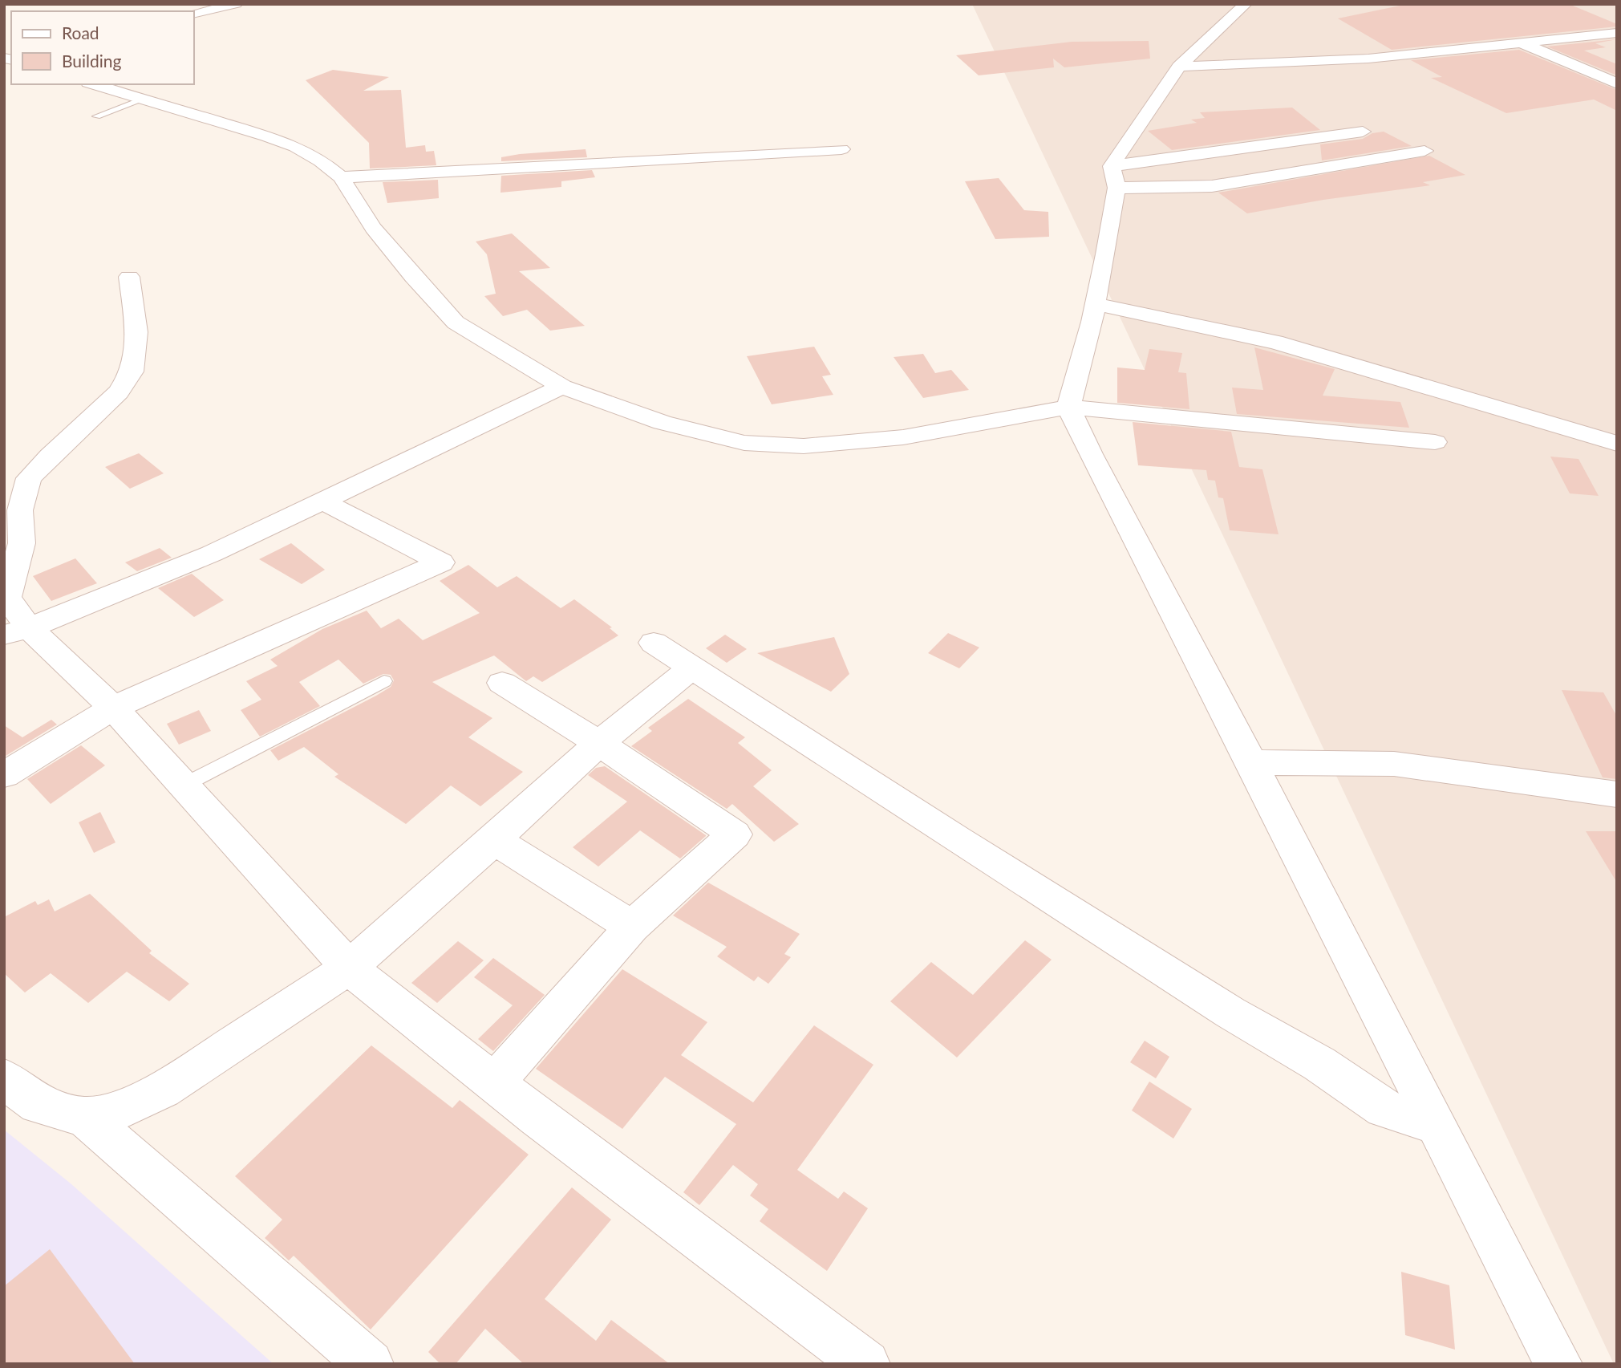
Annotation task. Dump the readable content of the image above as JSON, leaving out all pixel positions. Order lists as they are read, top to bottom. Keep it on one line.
{"legend":["Road","Building"]}
